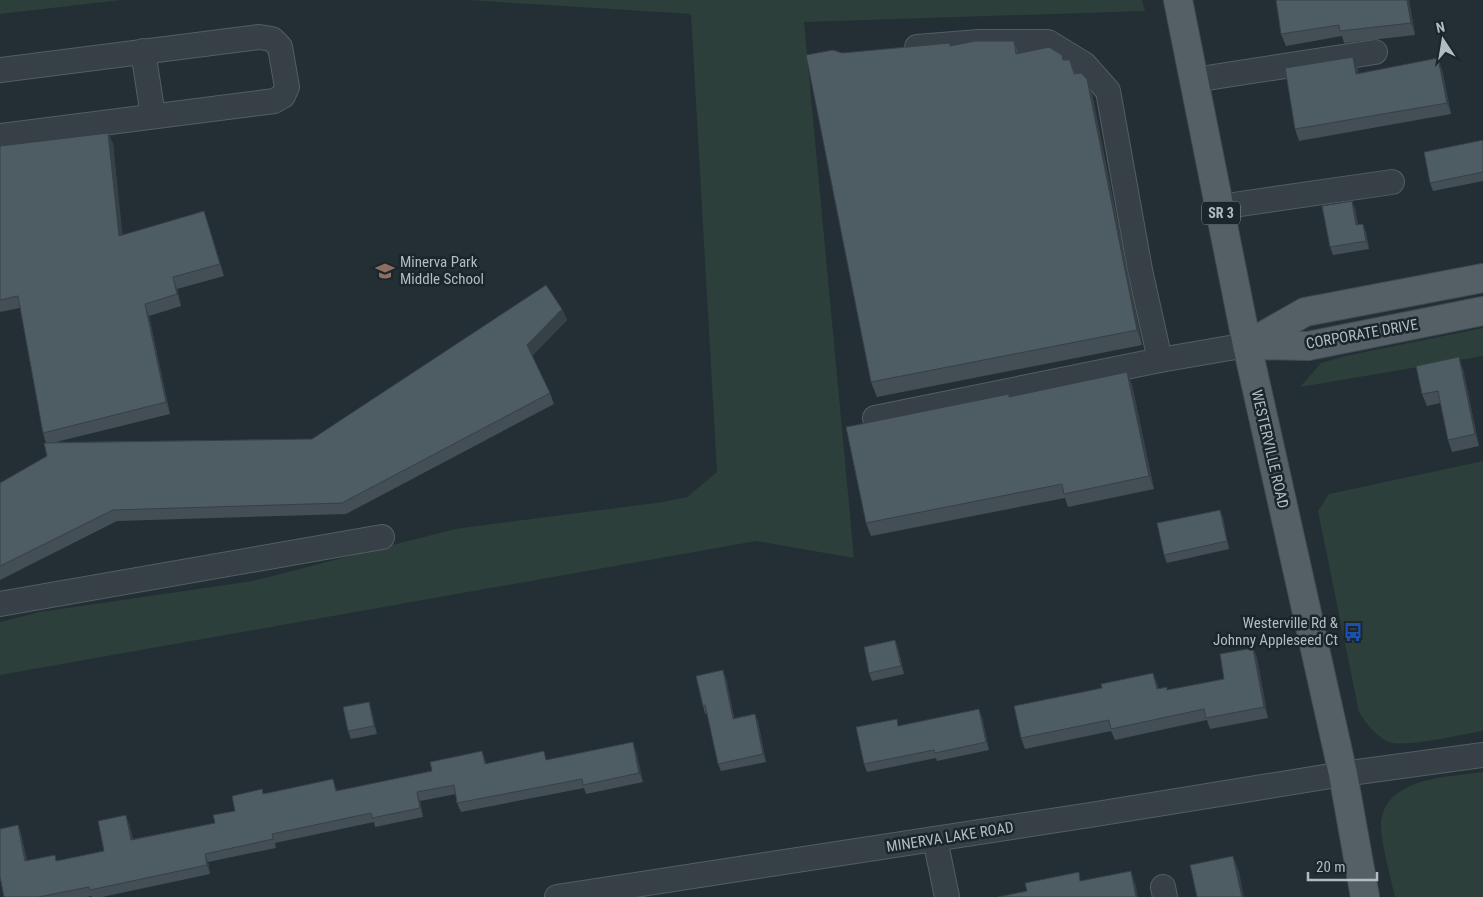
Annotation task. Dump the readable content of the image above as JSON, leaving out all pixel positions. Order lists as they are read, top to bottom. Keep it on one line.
{"streets":{"main road":["SR 3","CORPORATE DRIVE","WESTERVILLE ROAD"],"street":["MINERVA LAKE ROAD"]},"crossings":[["CORPORATE DRIVE","WESTERVILLE ROAD"],["WESTERVILLE ROAD","MINERVA LAKE ROAD"]],"places":{"school or university":["Minerva Park Middle School"],"bus stop":["Westerville Rd & Johnny Appleseed Ct"]},"scale_bar":"20 m","north":"top"}
